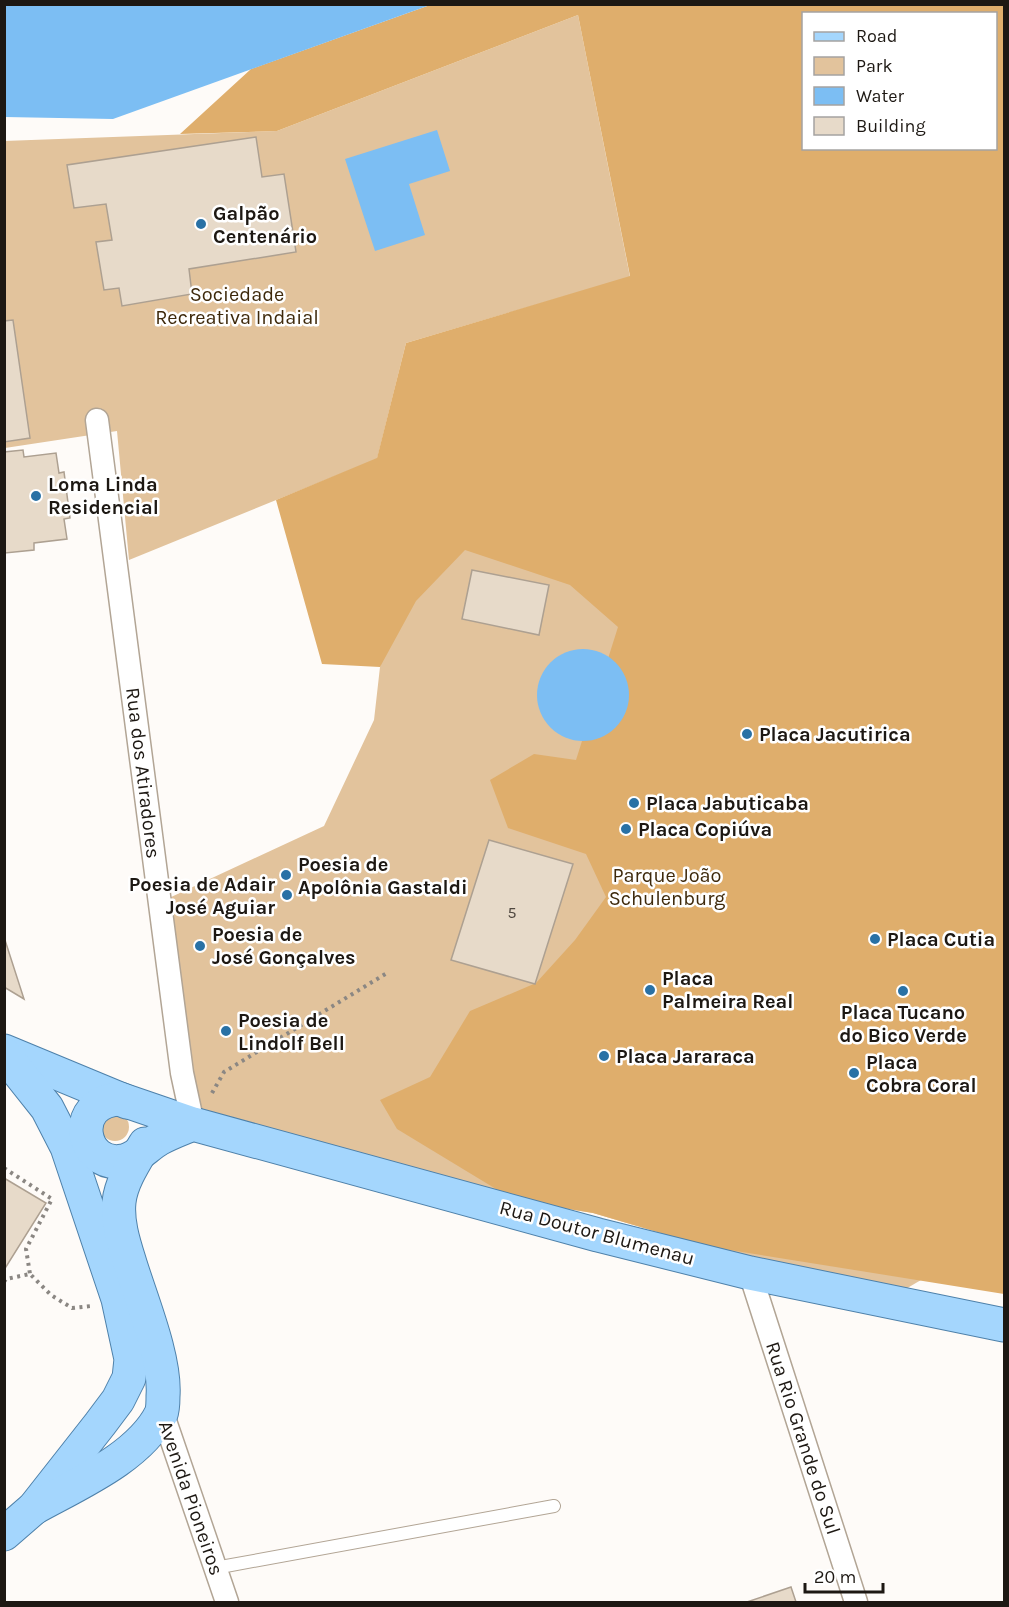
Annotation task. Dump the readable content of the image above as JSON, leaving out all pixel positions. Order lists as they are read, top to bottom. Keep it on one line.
{"streets":{"main road":["Rua Doutor Blumenau","Avenida Pioneiros"],"street":["Rua dos Atiradores","Rua Rio Grande do Sul"]},"crossings":[["Rua dos Atiradores","Rua Doutor Blumenau"],["Rua Doutor Blumenau","Rua Rio Grande do Sul"],["Rua Doutor Blumenau","Avenida Pioneiros"]],"parks":["Sociedade Recreativa Indaial","Parque João Schulenburg"],"places":["Galpão Centenário","Loma Linda Residencial","Placa Jacutirica","Placa Jabuticaba","Placa Copiúva","Poesia de Apolônia Gastaldi","Poesia de Adair José Aguiar","Placa Cutia","Poesia de José Gonçalves","Placa Palmeira Real","Placa Tucano do Bico Verde","Poesia de Lindolf Bell","Placa Jararaca","Placa Cobra Coral"],"house_numbers":["5"],"legend":["Road","Park","Water","Building"],"scale_bar":"20 m"}
